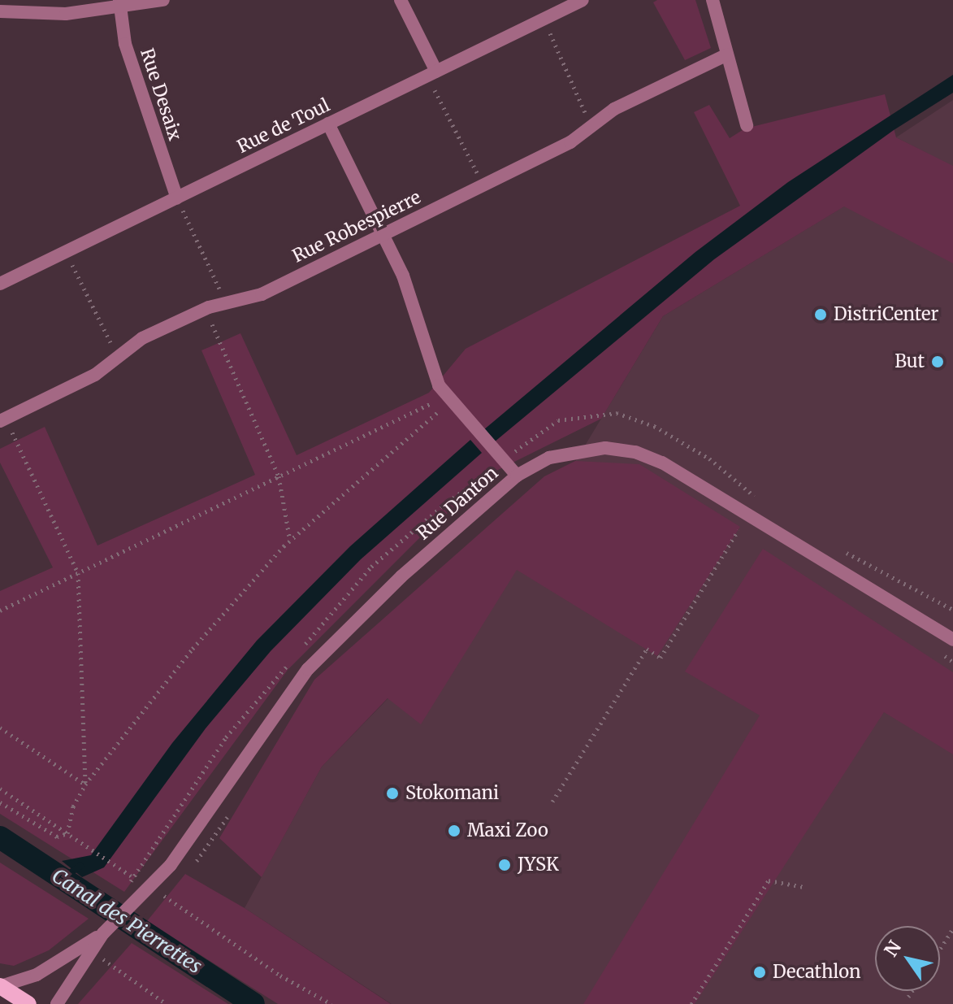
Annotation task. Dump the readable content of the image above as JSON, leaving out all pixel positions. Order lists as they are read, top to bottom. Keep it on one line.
{"streets":{"street":["Rue Desaix","Rue de Toul","Rue Robespierre","Rue Danton"]},"crossings":[["Rue Desaix","Rue de Toul"]],"water":["Canal des Pierrettes"],"places":["DistriCenter","But","Stokomani","Maxi Zoo","JYSK","Decathlon"],"north":"top left"}
